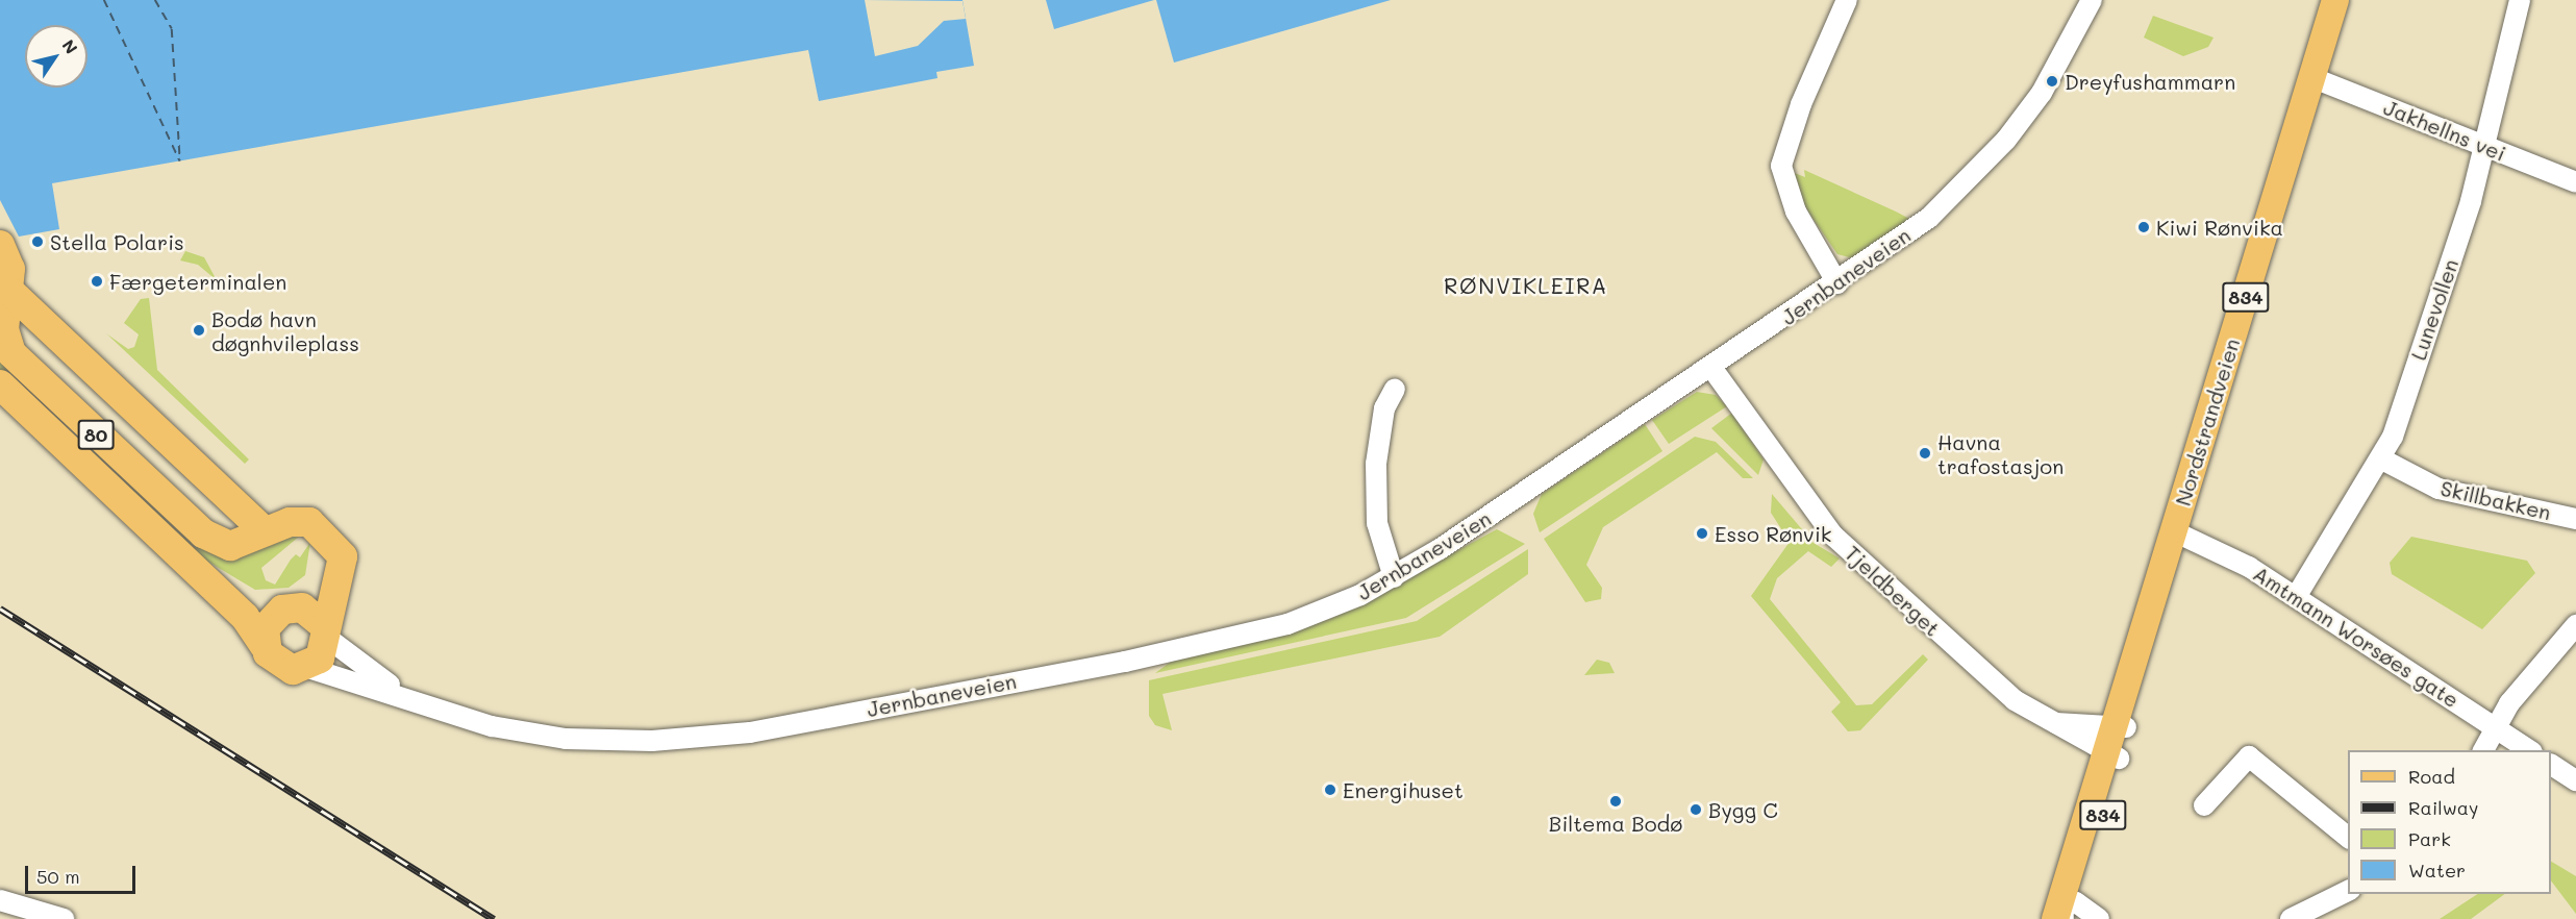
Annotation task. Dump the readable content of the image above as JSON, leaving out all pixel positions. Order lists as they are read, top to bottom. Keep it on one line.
{"streets":{"highway":["Jernbaneveien","80"],"main road":["834","Nordstrandveien"],"street":["Jakhellns vei","Lunevollen","Skillbakken","Tjeldberget","Amtmann Worsøes gate"]},"crossings":[["Jakhellns vei","Lunevollen"],["Jakhellns vei","Nordstrandveien"],["Jernbaneveien","Tjeldberget"],["Lunevollen","Skillbakken"],["Lunevollen","Amtmann Worsøes gate"],["Nordstrandveien","Tjeldberget"],["Nordstrandveien","Amtmann Worsøes gate"]],"districts":["RØNVIKLEIRA"],"places":["Dreyfushammarn","Kiwi Rønvika","Stella Polaris","Færgeterminalen","Bodø havn døgnhvileplass","Havna trafostasjon","Esso Rønvik","Energihuset","Biltema Bodø","Bygg C"],"legend":["Road","Railway","Park","Water"],"scale_bar":"50 m","north":"top right"}
